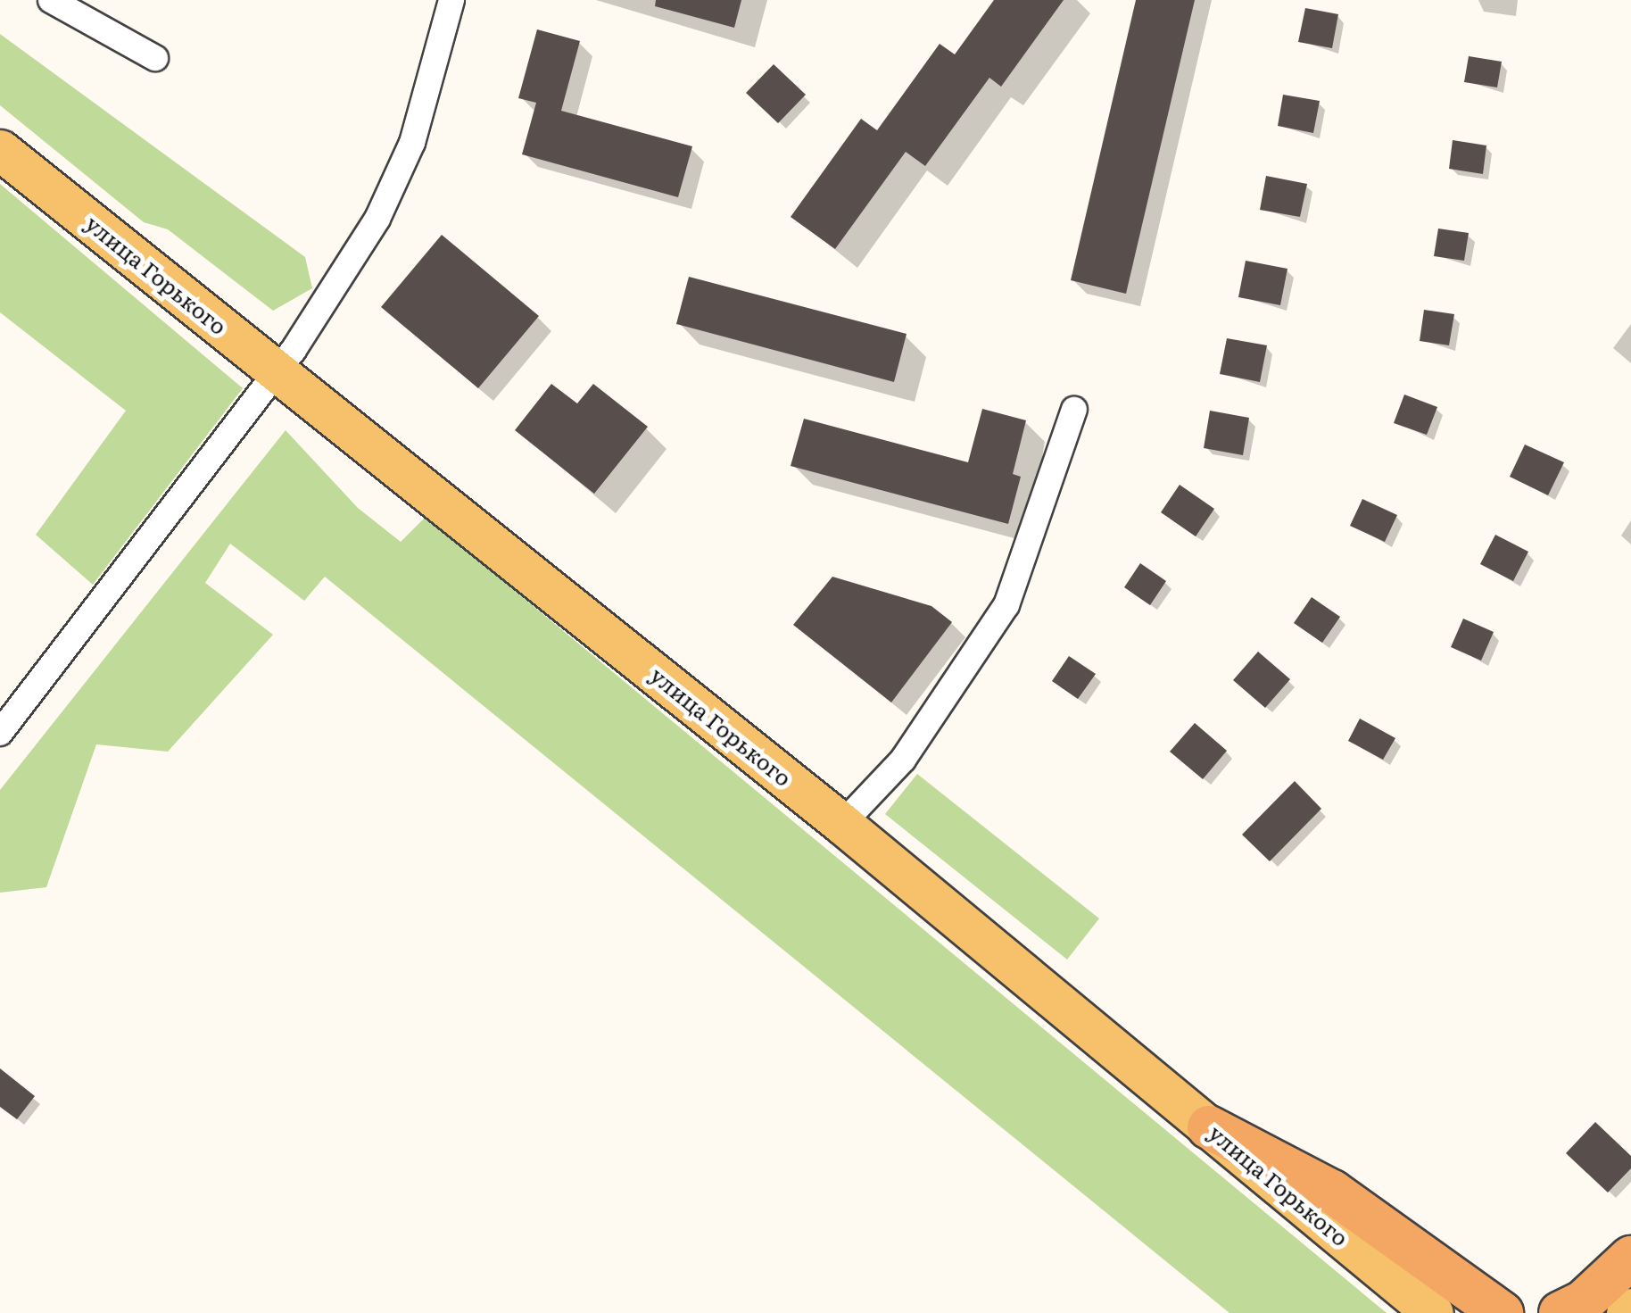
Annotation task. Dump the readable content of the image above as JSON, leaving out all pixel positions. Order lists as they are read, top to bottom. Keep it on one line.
{"streets":{"main road":["улица Горького"]}}
